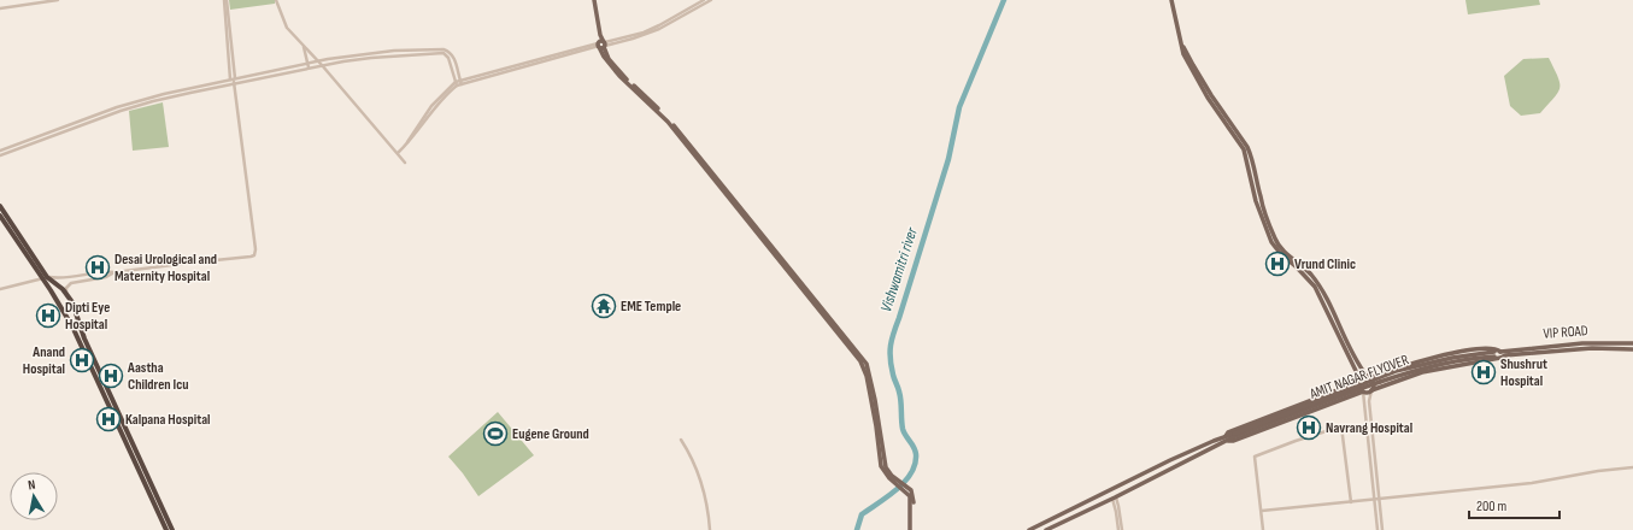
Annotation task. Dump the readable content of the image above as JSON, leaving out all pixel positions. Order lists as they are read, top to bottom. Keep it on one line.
{"streets":{"main road":["VIP ROAD","AMIT NAGAR FLYOVER"]},"crossings":[["VIP ROAD","AMIT NAGAR FLYOVER"]],"water":["Vishwamitri river"],"places":{"hospital":["Vrund Clinic","Desai Urological and Maternity Hospital","Dipti Eye Hospital","Anand Hospital","Shushrut Hospital","Aastha Children Icu","Kalpana Hospital","Navrang Hospital"],"temple":["EME Temple"],"sports":["Eugene Ground"]},"scale_bar":"200 m","north":"top"}
